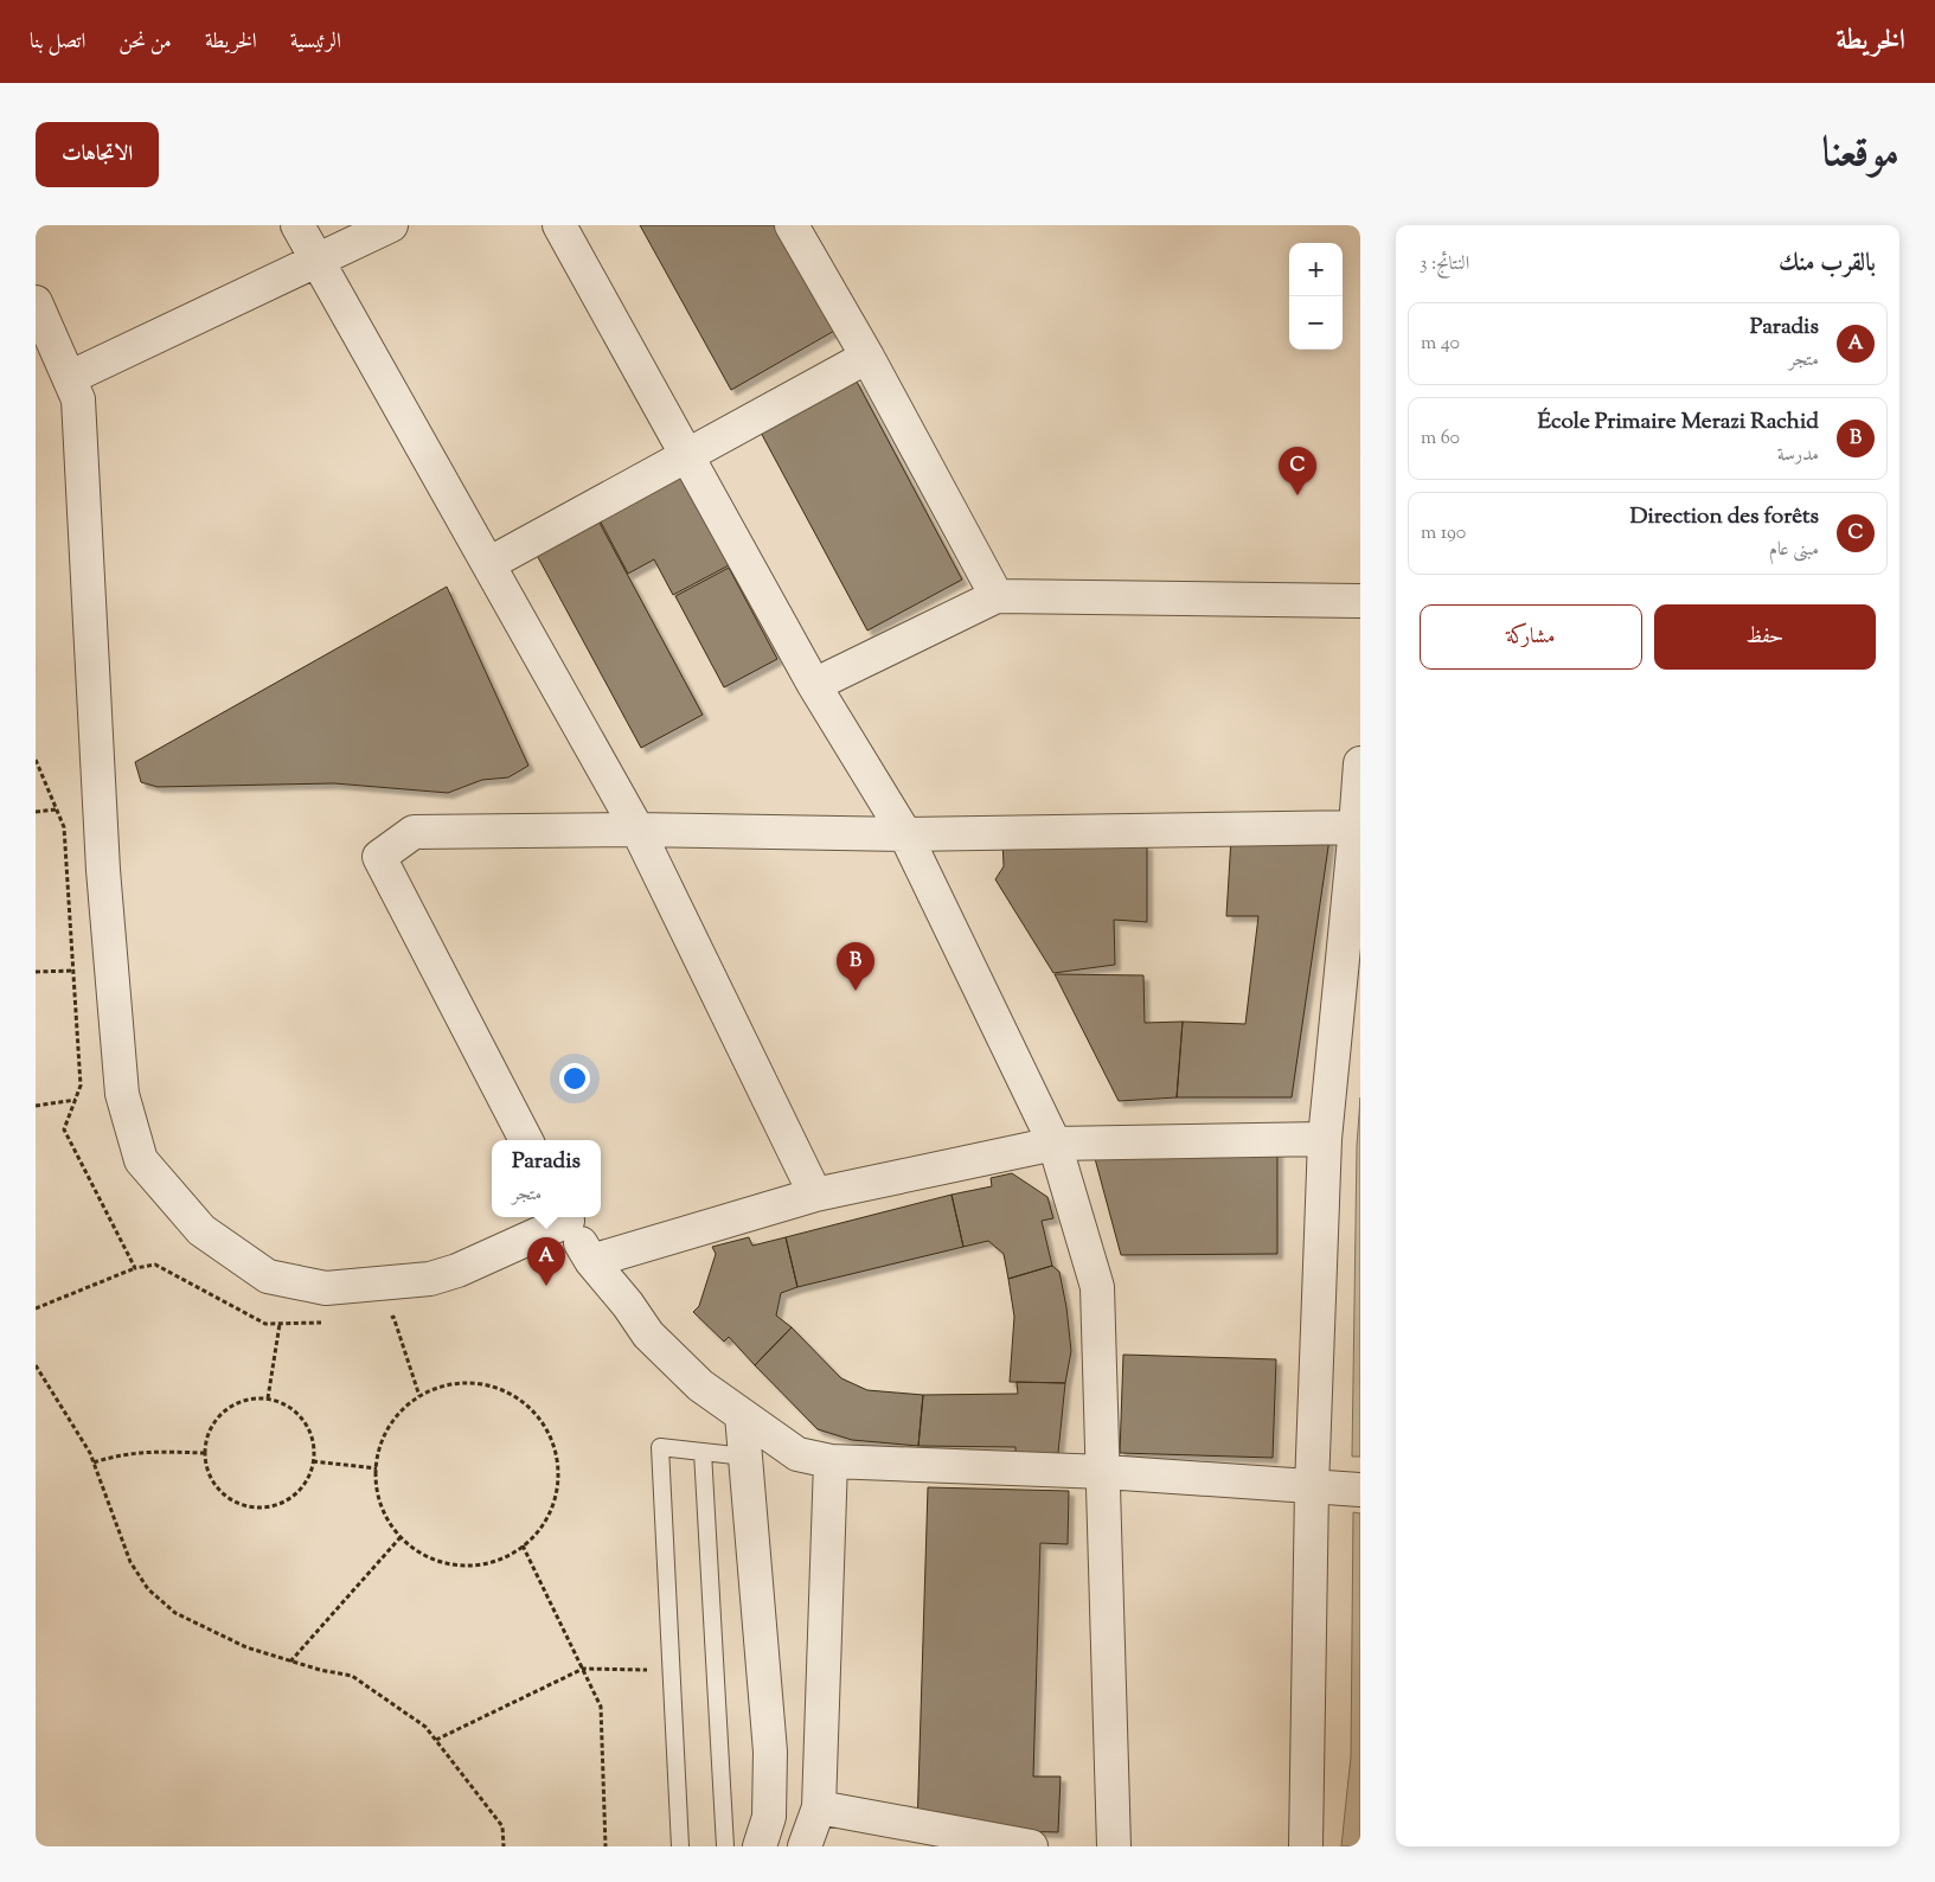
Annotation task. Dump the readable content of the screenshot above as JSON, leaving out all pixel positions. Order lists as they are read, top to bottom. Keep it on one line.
{"page":{"header":"الخريطة","nav":["الرئيسية","الخريطة","من نحن","اتصل بنا"],"title":"موقعنا","buttons":["الاتجاهات",["حفظ","مشاركة"]],"heading":["بالقرب منك","النتائج: 3"],"map_buttons":["+","−"],"list":[{"mark":"A","name":"Paradis","note":"متجر","value":"40 m"},{"mark":"B","name":"École Primaire Merazi Rachid","note":"مدرسة","value":"60 m"},{"mark":"C","name":"Direction des forêts","note":"مبنى عام","value":"190 m"}],"pins":["C","B","A"],"popup":["Paradis","متجر"]}}
